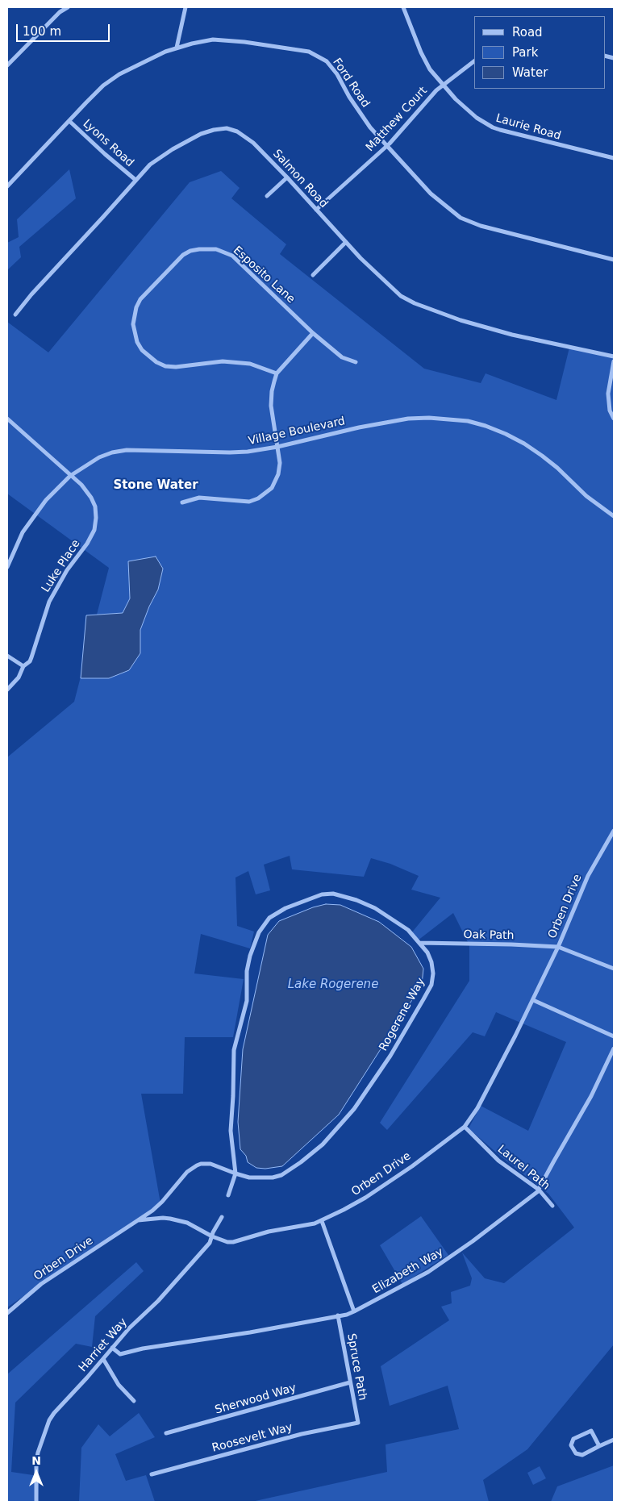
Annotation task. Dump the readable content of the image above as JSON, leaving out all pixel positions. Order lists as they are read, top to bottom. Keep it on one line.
{"streets":{"street":["Ford Road","Matthew Court","Laurie Road","Lyons Road","Salmon Road","Esposito Lane","Village Boulevard","Luke Place","Orben Drive","Oak Path","Rogerene Way","Laurel Path","Elizabeth Way","Harriet Way","Spruce Path","Sherwood Way","Roosevelt Way"]},"crossings":[["Ford Road","Matthew Court"],["Ford Road","Lyons Road"],["Matthew Court","Laurie Road"],["Matthew Court","Salmon Road"],["Lyons Road","Salmon Road"],["Village Boulevard","Luke Place"],["Orben Drive","Oak Path"],["Orben Drive","Rogerene Way"],["Orben Drive","Laurel Path"],["Orben Drive","Harriet Way"],["Oak Path","Rogerene Way"],["Laurel Path","Elizabeth Way"],["Elizabeth Way","Harriet Way"],["Elizabeth Way","Spruce Path"],["Spruce Path","Sherwood Way"],["Spruce Path","Roosevelt Way"]],"districts":["Stone Water"],"water":["Lake Rogerene"],"legend":["Road","Park","Water"],"scale_bar":"100 m","north":"top"}
